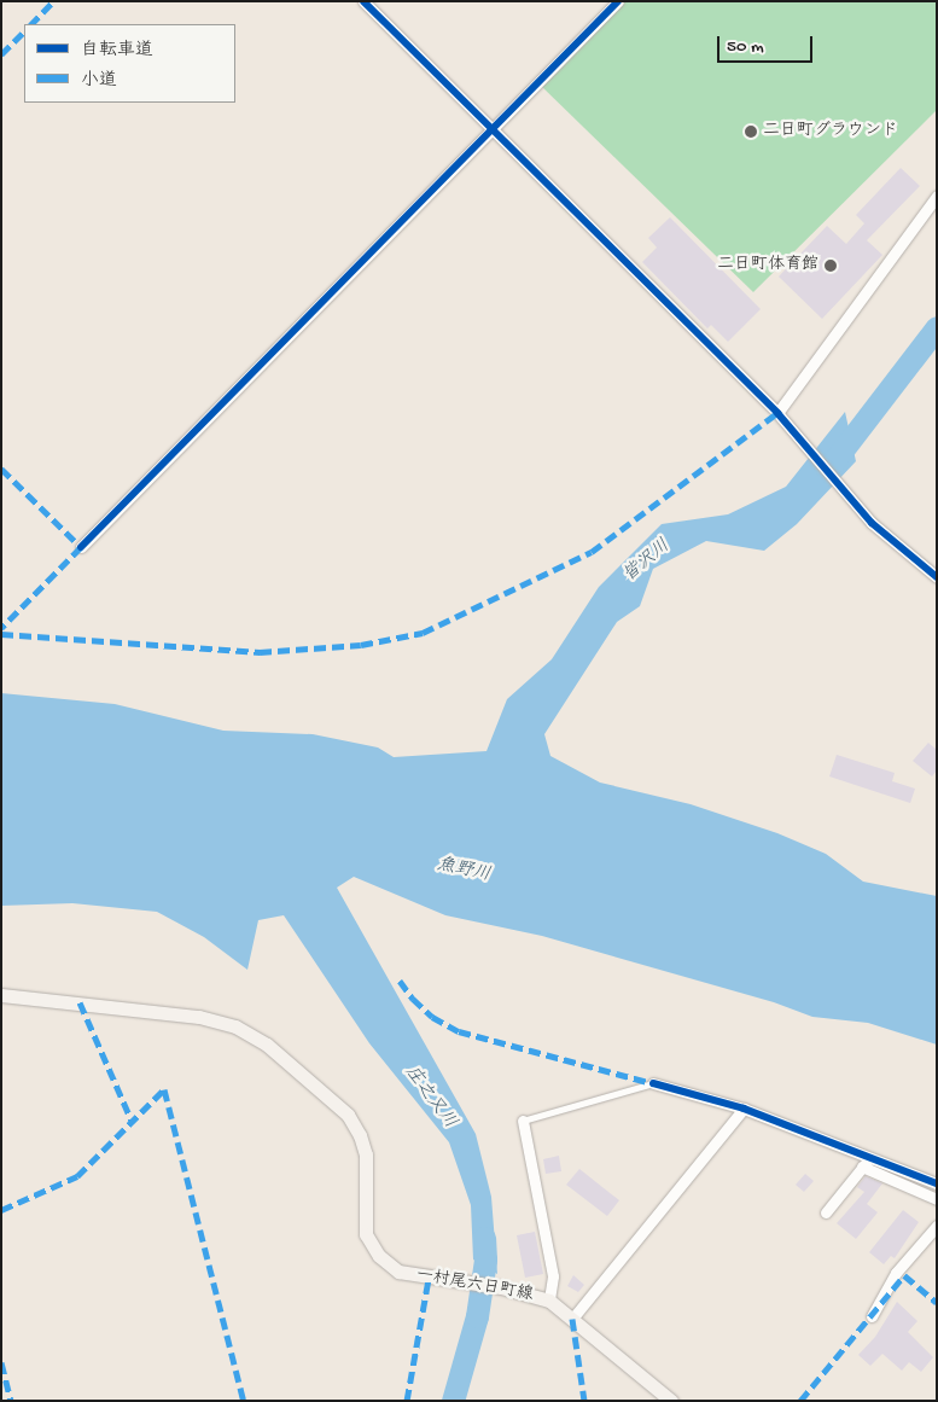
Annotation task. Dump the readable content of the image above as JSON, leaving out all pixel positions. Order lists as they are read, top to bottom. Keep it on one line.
{"streets":{"main road":["一村尾六日町線"]},"water":["皆沢川","魚野川","庄之又川"],"places":["二日町グラウンド","二日町体育館"],"legend":["自転車道","小道"],"scale_bar":"50 m"}
